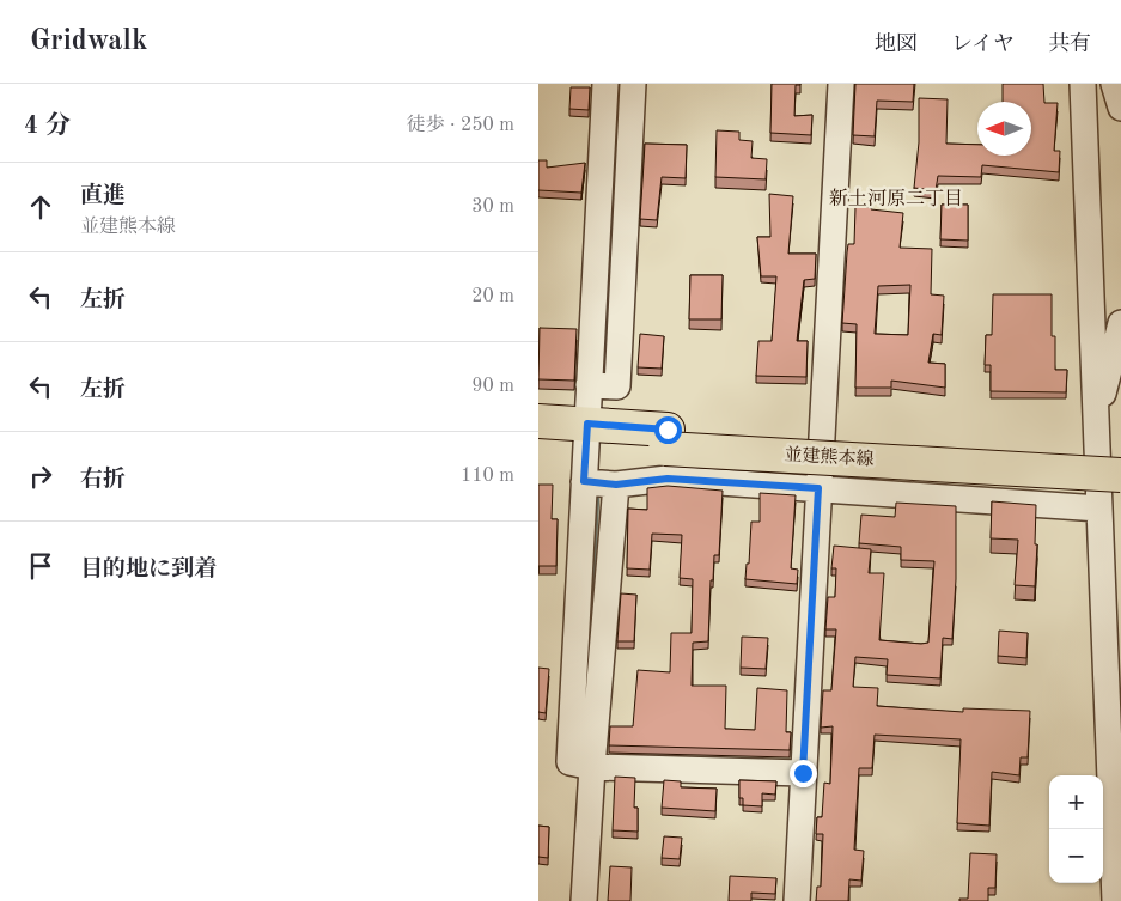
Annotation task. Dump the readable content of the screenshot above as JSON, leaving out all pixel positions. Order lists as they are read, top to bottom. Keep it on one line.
{"streets":{"main road":["並建熊本線"]},"districts":["新土河原二丁目"],"north":"left","page":{"header":"Gridwalk","nav":["地図","レイヤ","共有"],"heading":["4 分","徒歩 · 250 m"],"list":[["直進","並建熊本線","30 m"],["左折","20 m"],["左折","90 m"],["右折","110 m"],"目的地に到着"],"map_buttons":["+","−"]}}
